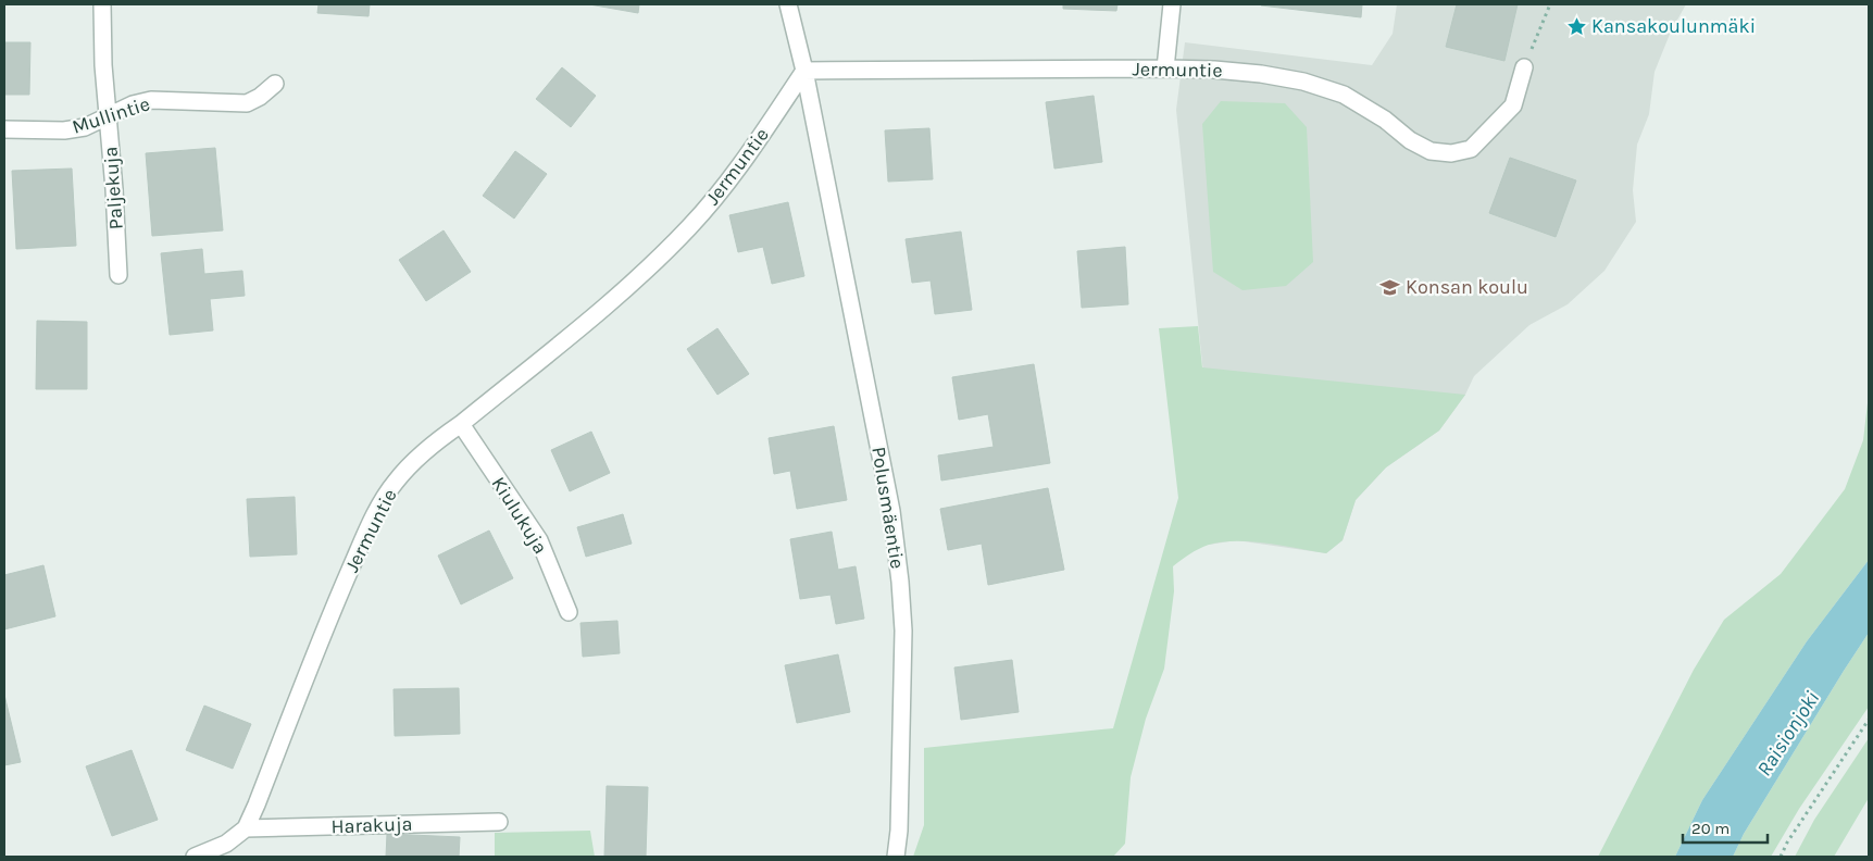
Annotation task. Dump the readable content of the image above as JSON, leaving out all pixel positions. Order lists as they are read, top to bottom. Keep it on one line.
{"streets":{"street":["Jermuntie","Mullintie","Paljekuja","Polusmäentie","Kiulukuja","Harakuja"]},"crossings":[["Jermuntie","Polusmäentie"],["Jermuntie","Kiulukuja"],["Jermuntie","Harakuja"],["Mullintie","Paljekuja"]],"water":["Raisionjoki"],"places":{"place":["Kansakoulunmäki"],"school or university":["Konsan koulu"]},"scale_bar":"20 m"}
